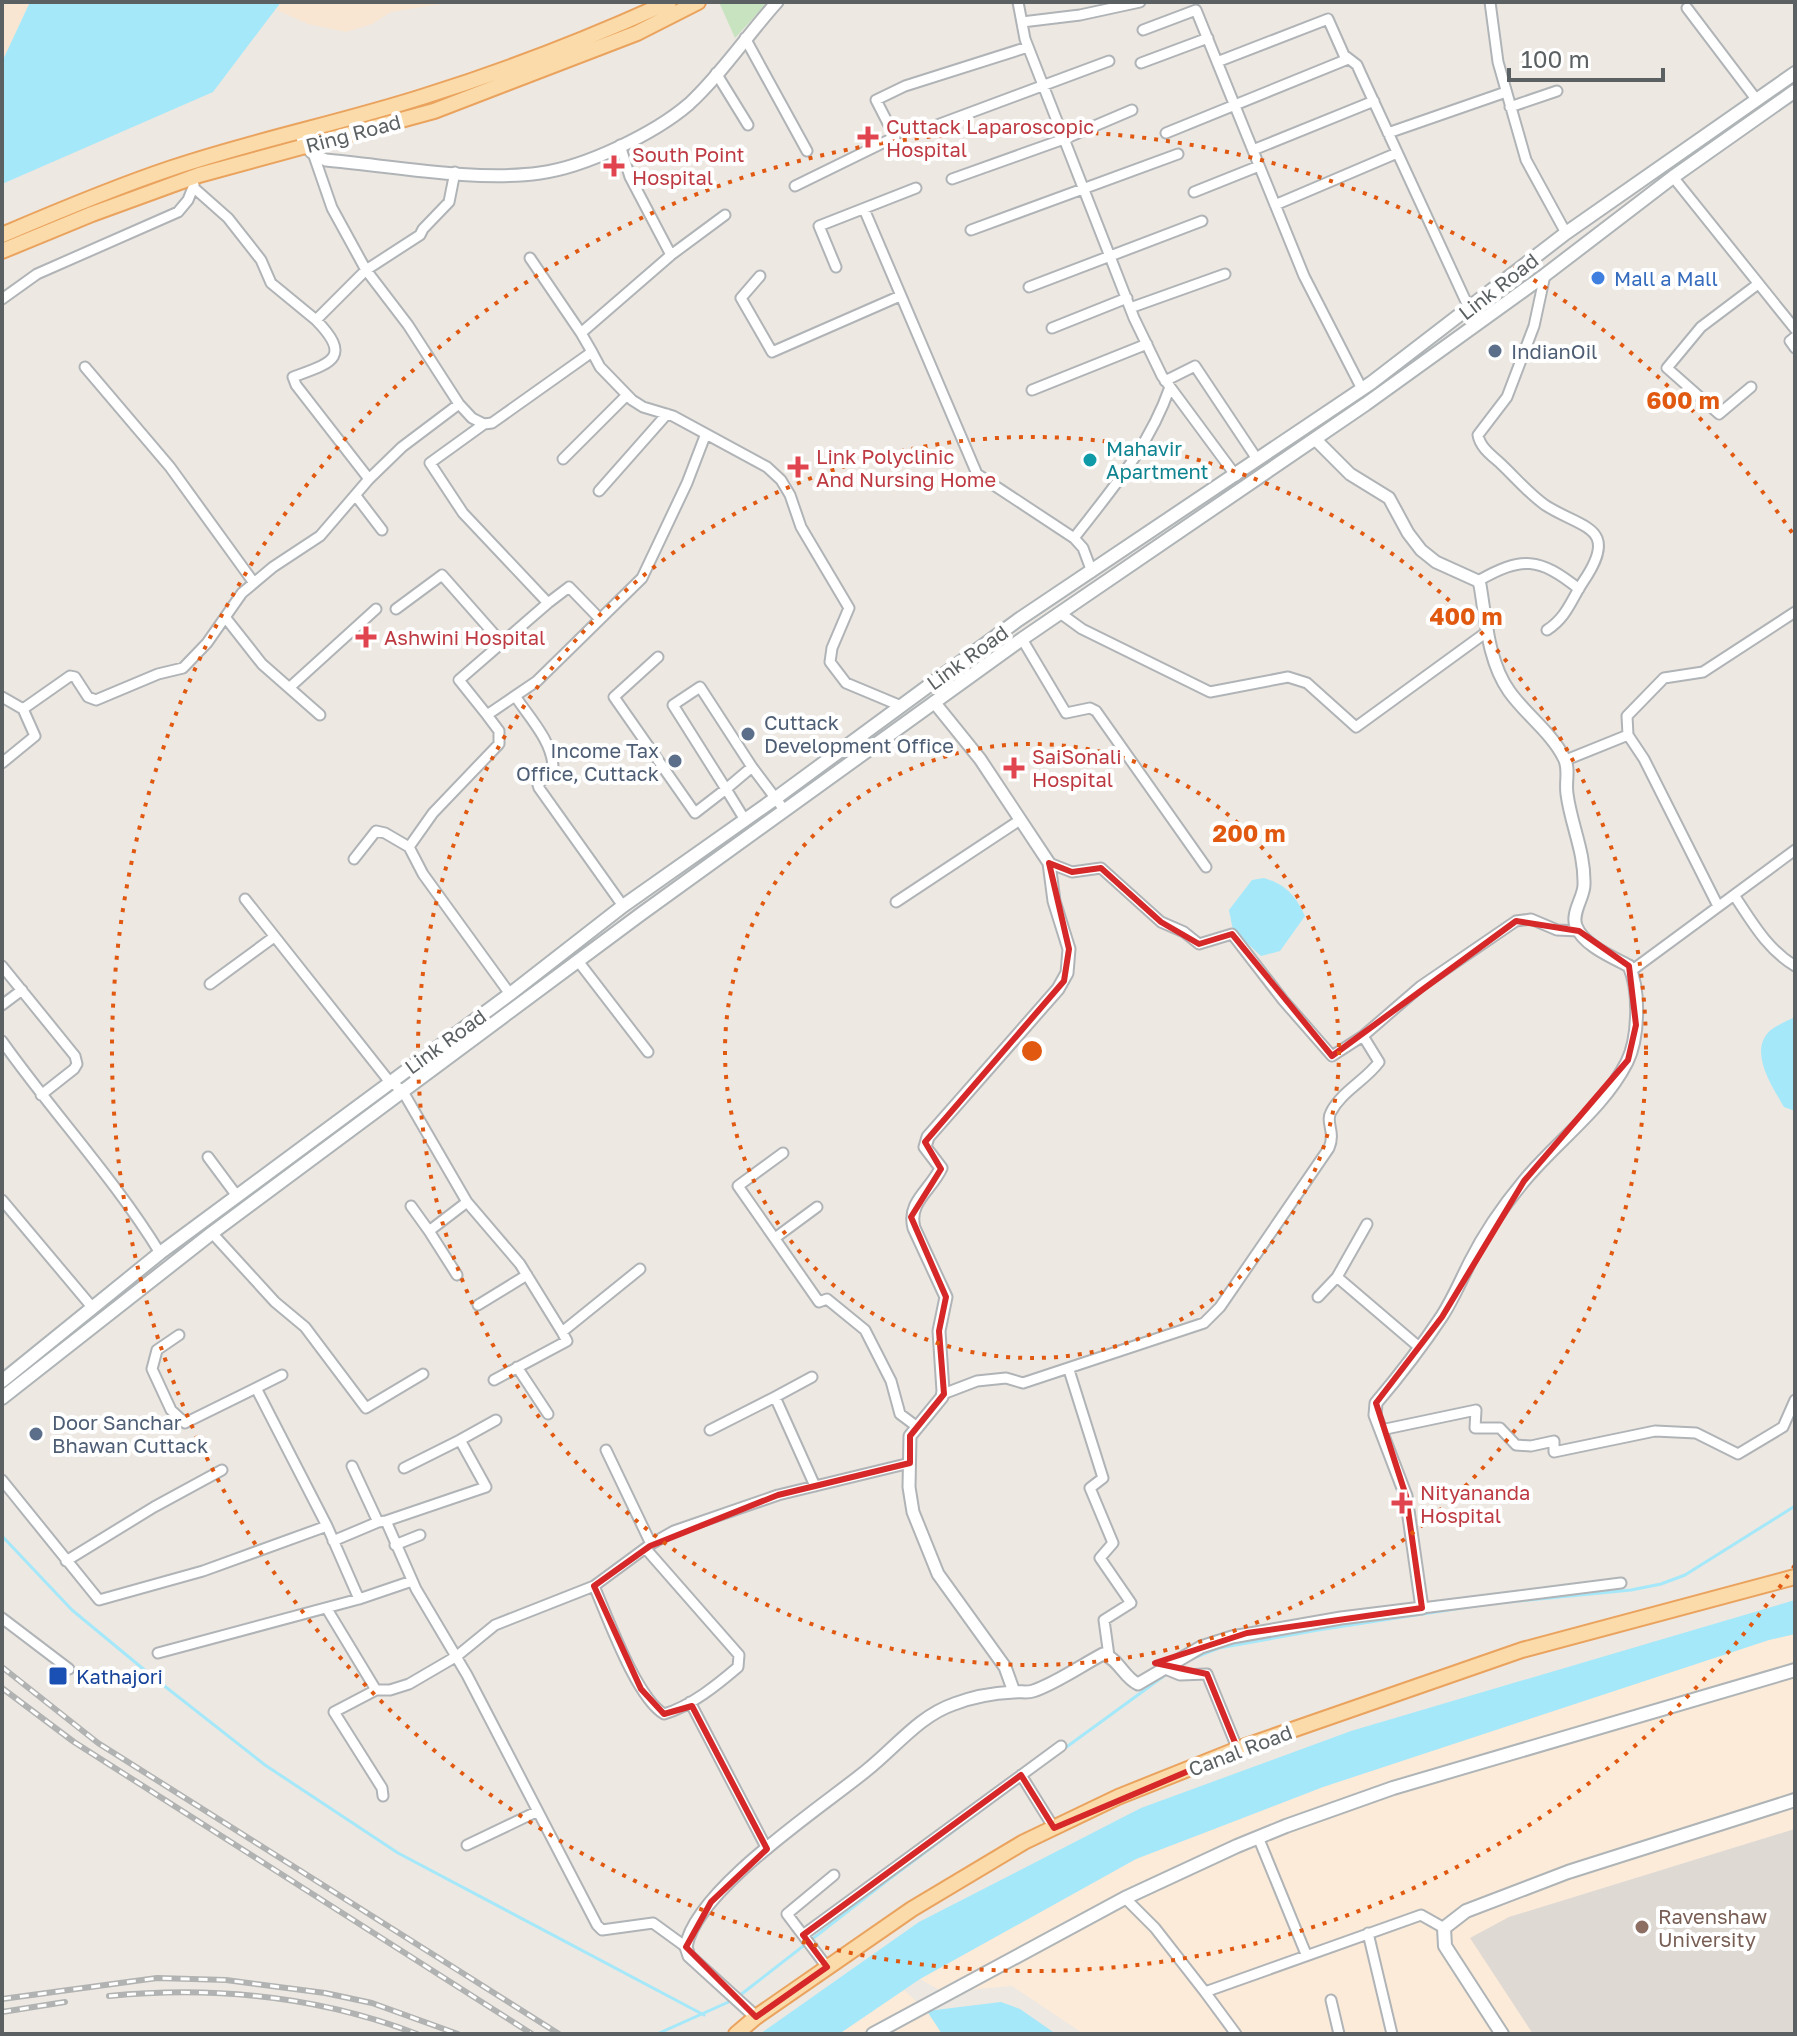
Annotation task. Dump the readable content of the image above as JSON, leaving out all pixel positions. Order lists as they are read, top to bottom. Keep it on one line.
{"streets":{"main road":["Ring Road","Link Road","Canal Road"]},"places":{"health":["Cuttack Laparoscopic Hospital","South Point Hospital","Link Polyclinic And Nursing Home","Ashwini Hospital","SaiSonali Hospital","Nityananda Hospital"],"other":["Mall a Mall","IndianOil","Mahavir Apartment","Cuttack Development Office","Income Tax Office, Cuttack","Door Sanchar Bhawan Cuttack","Ravenshaw University"],"transit":["Kathajori"]},"scale_bar":"100 m","rings":["600 m","400 m","200 m"]}
